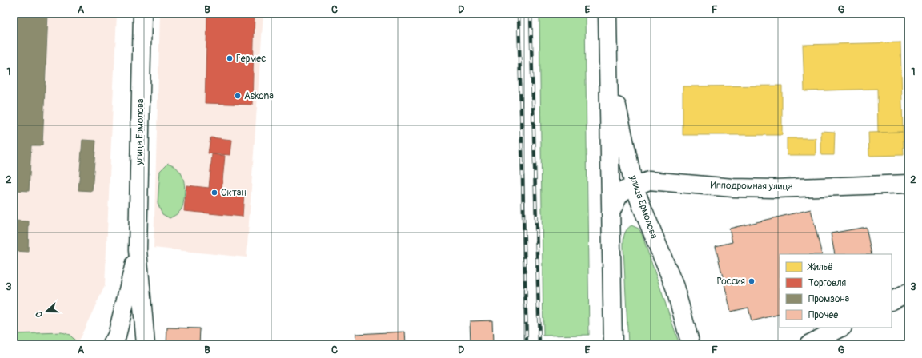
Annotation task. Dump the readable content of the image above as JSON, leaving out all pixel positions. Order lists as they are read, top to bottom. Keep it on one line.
{"streets":{"street":["улица Ермолова","Ипподромная улица"]},"crossings":[["улица Ермолова","Ипподромная улица"]],"places":["Гермес","Askona","Октан","Россия"],"legend":["Жильё","Торговля","Промзона","Прочее"],"north":"left","grid":{"columns":["A","B","C","D","E","F","G"],"rows":["1","2","3"]}}
